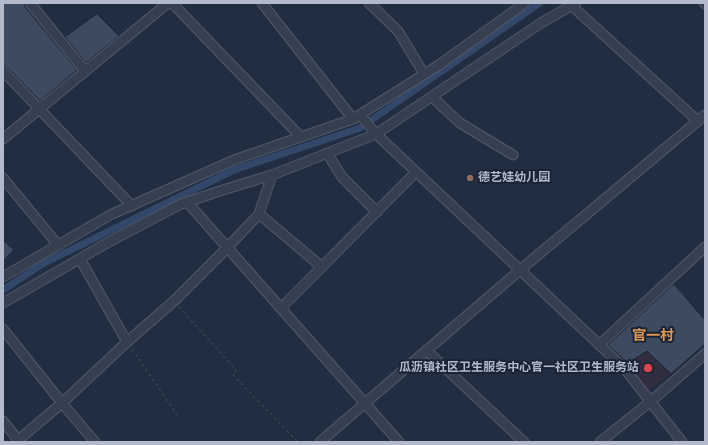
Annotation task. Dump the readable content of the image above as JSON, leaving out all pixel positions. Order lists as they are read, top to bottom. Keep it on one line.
{"districts":["官一村"],"places":["德艺娃幼儿园","瓜沥镇社区卫生服务中心官一社区卫生服务站"]}
